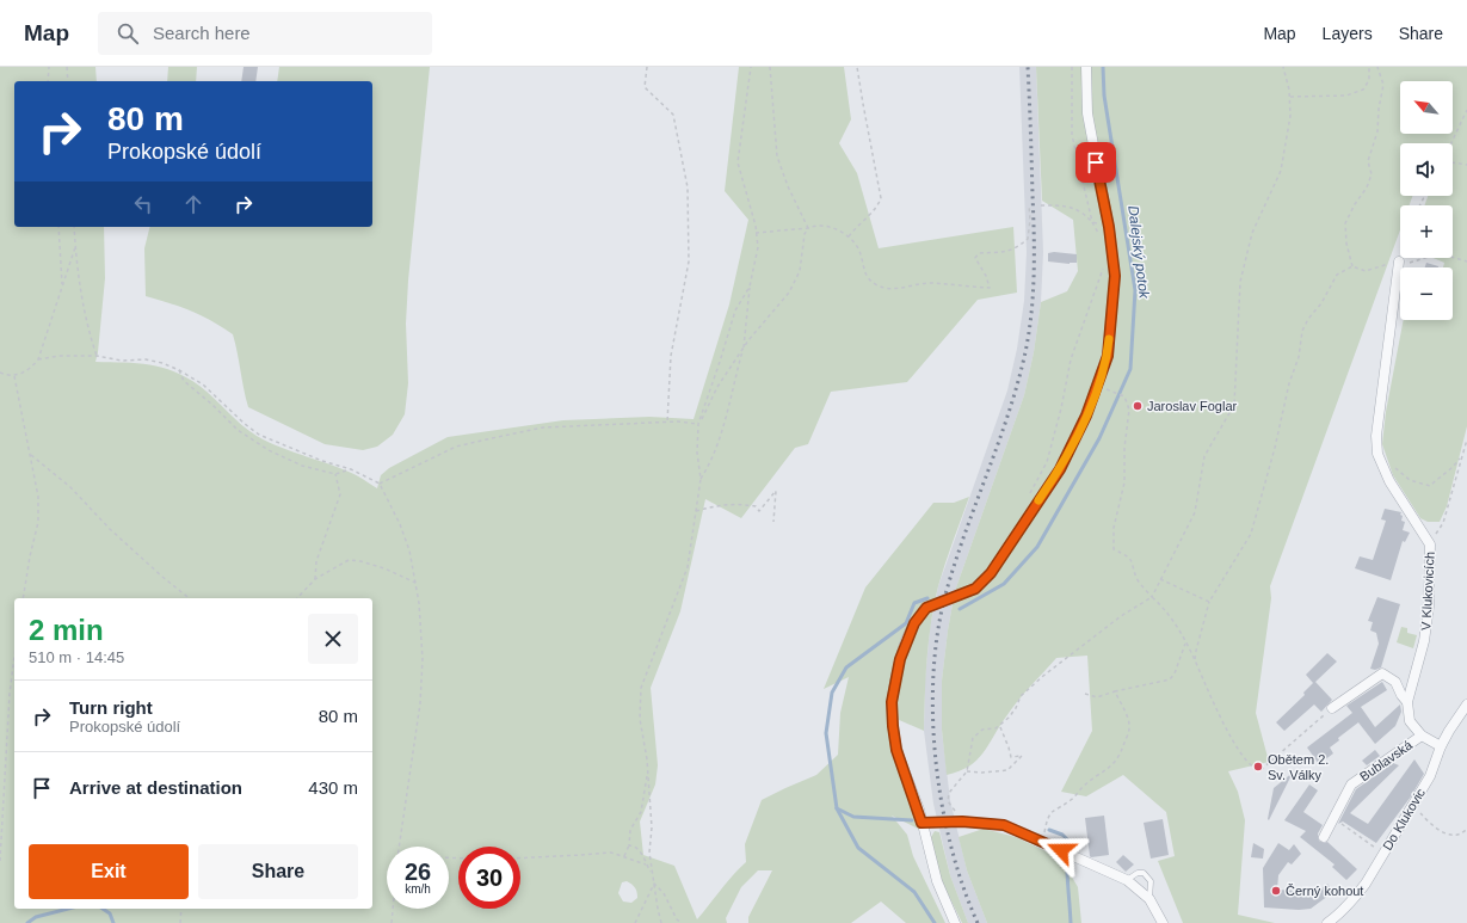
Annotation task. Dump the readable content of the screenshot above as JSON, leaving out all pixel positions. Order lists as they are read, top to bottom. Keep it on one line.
{"streets":{"street":["V Klukovicích","Bublavská","Do Klukovic"]},"crossings":[["V Klukovicích","Bublavská"],["V Klukovicích","Do Klukovic"]],"water":["Dalejský potok"],"places":["Jaroslav Foglar","Obětem 2. Sv. Války","Černý kohout"],"north":"top left","page":{"header":"Map","search":"Search here","nav":["Map","Layers","Share"],"map_buttons":["+","−"],"turn":["80 m","Prokopské údolí"],"heading":["2 min","510 m · 14:45"],"list":[{"name":"Turn right","note":"Prokopské údolí","value":"80 m"},{"name":"Arrive at destination","value":"430 m"}],"buttons":["Exit","Share"],"speed":"26 km/h","limit":"30"}}
